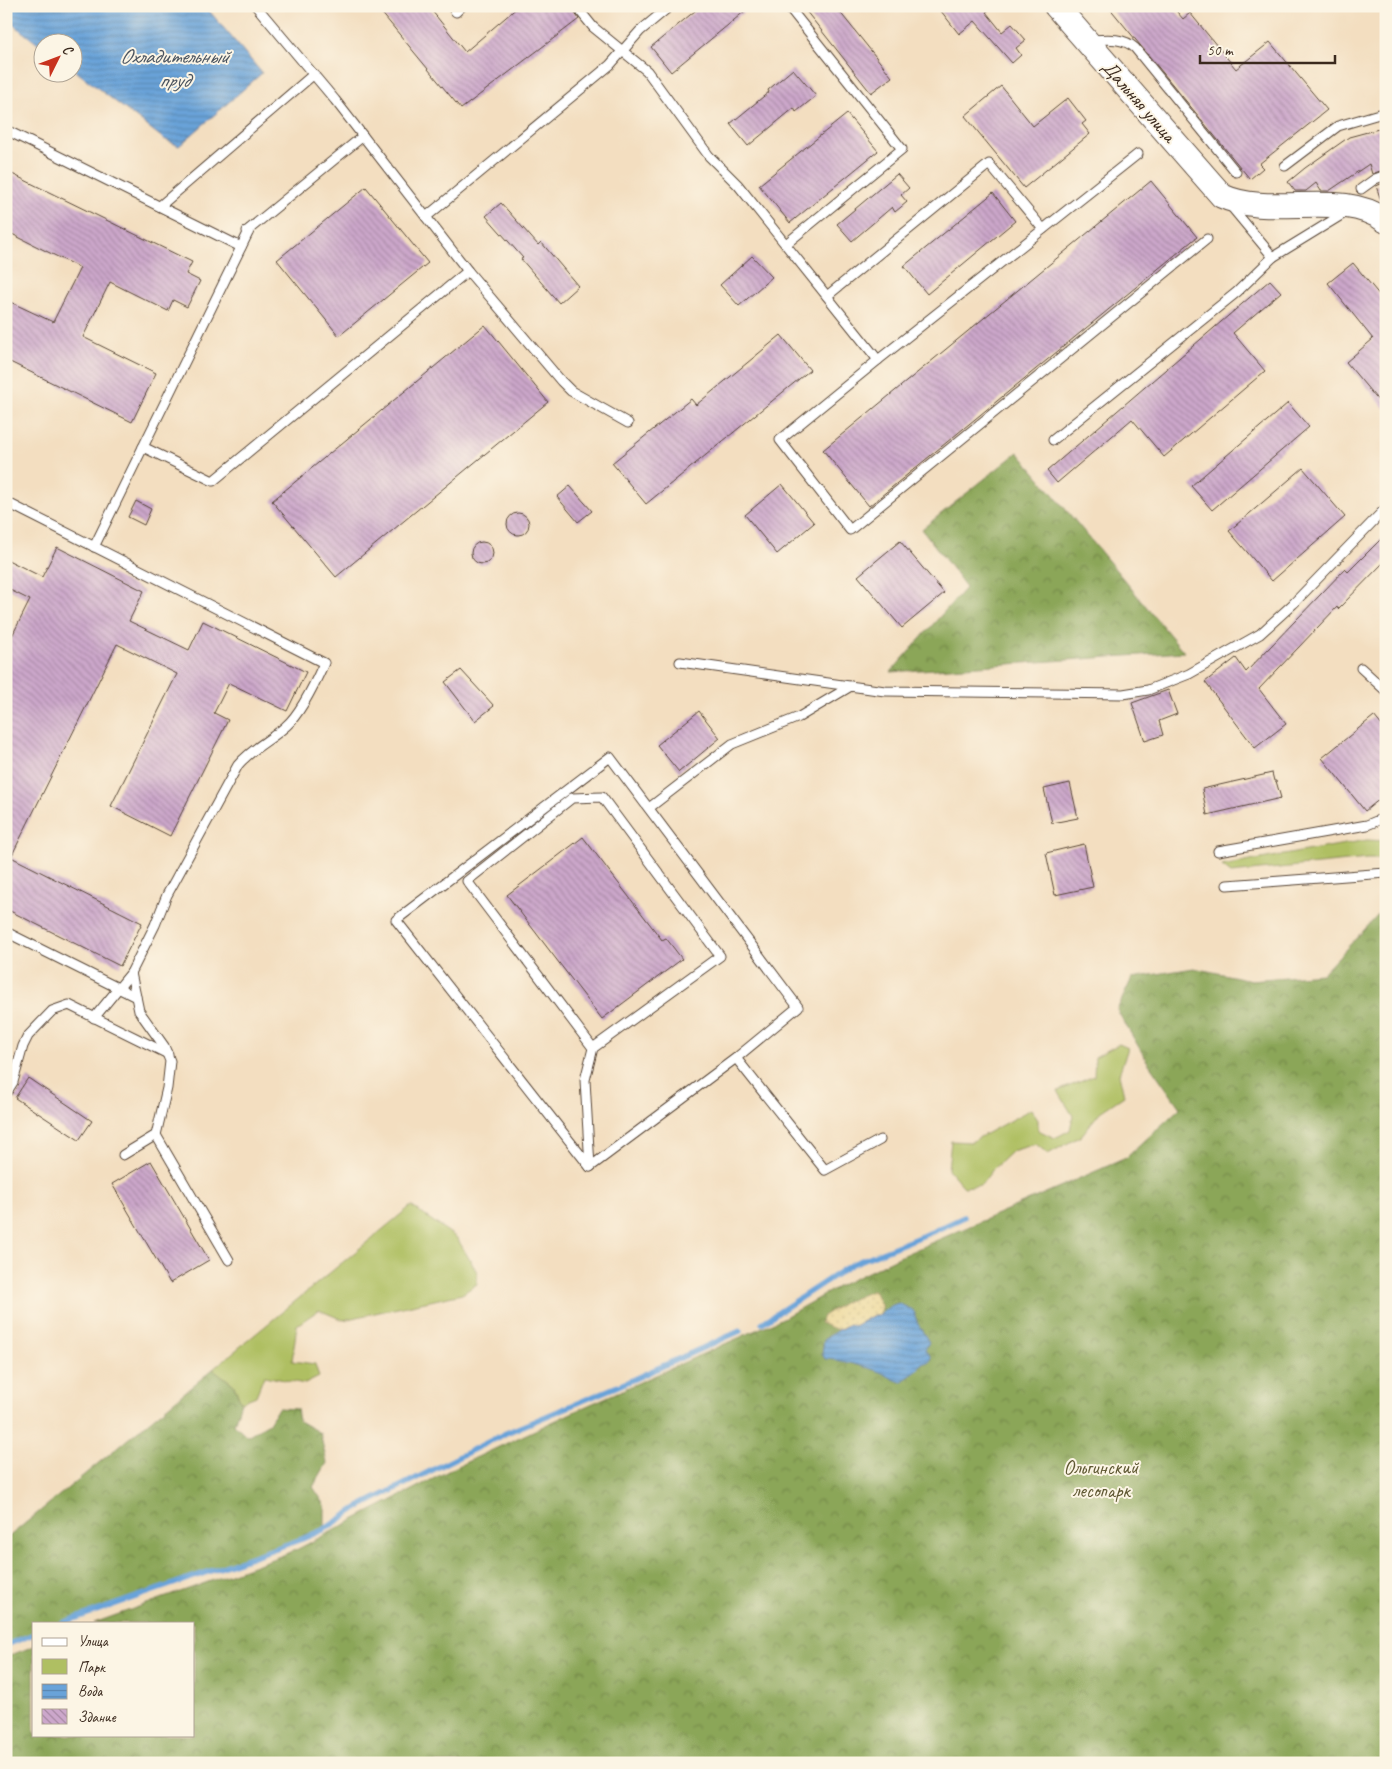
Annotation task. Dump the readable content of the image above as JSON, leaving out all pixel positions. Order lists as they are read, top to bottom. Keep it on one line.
{"streets":{"street":["Дальняя улица"]},"water":["Охладительный пруд"],"parks":["Ольгинский лесопарк"],"legend":["Улица","Парк","Вода","Здание"],"scale_bar":"50 m","north":"top right"}
